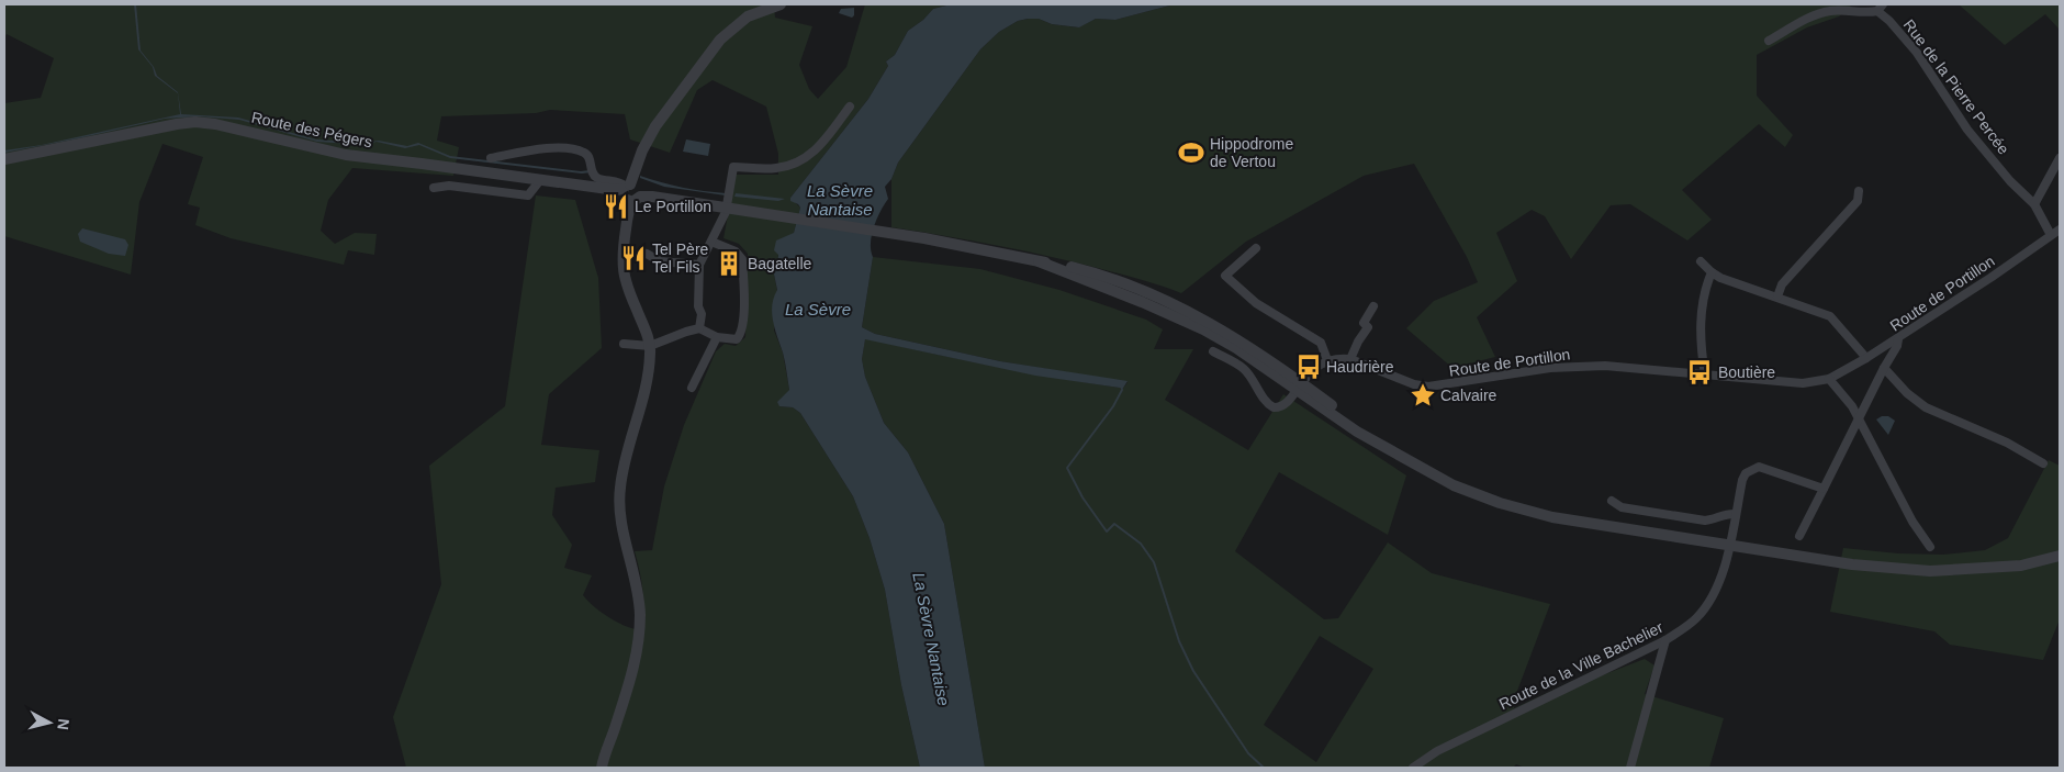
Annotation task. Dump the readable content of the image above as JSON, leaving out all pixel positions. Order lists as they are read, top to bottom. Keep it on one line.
{"streets":{"street":["Rue de la Pierre Percée","Route des Pégers","Route de Portillon","Route de la Ville Bachelier"]},"crossings":[["Rue de la Pierre Percée","Route de Portillon"]],"water":["La Sèvre Nantaise","La Sèvre"],"places":{"sports":["Hippodrome de Vertou"],"restaurant":["Le Portillon","Tel Père Tel Fils"],"building":["Bagatelle"],"bus stop":["Haudrière","Boutière"],"place":["Calvaire"]},"north":"right"}
